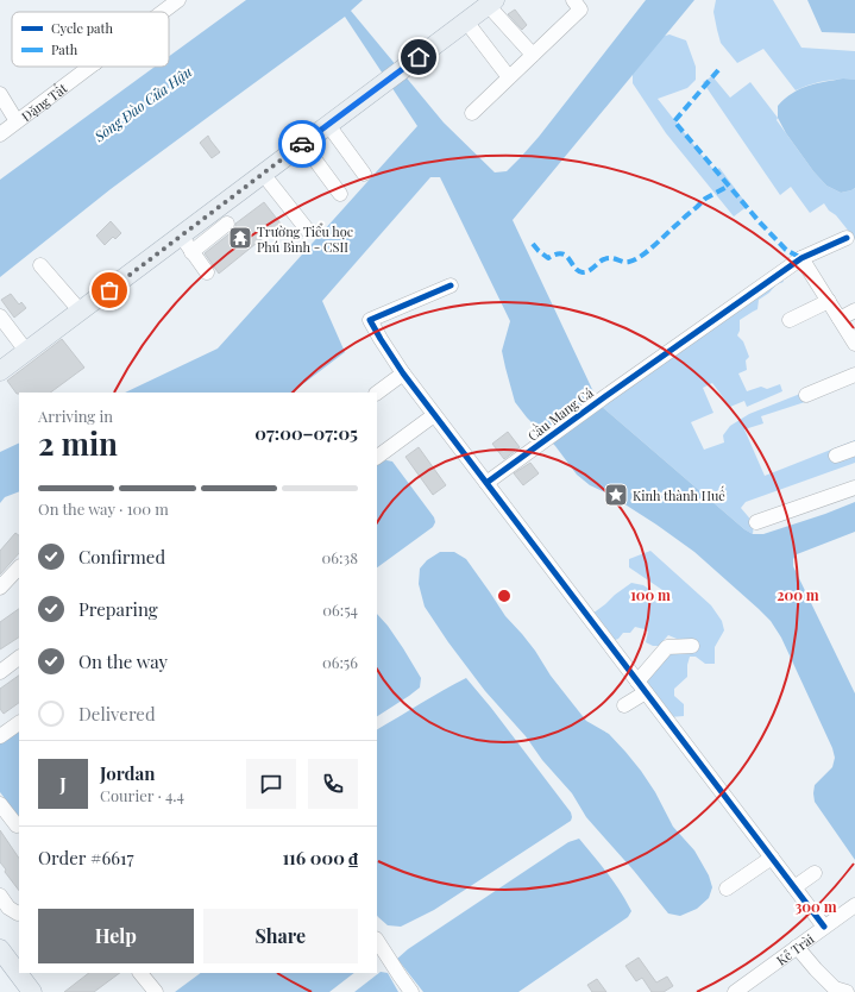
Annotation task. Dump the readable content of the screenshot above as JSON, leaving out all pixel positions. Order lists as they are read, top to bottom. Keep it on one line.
{"streets":{"street":["Đặng Tất","Cầu Mang Cá","Kẻ Trài"]},"water":["Sông Đào Cửa Hậu"],"places":{"temple":["Trường Tiểu học Phú Bình - CSII"],"place":["Kinh thành Huế"]},"legend":["Cycle path","Path"],"page":{"heading":["2 min","Arriving in","07:00–07:05"],"panel":["Jordan","Courier · 4.4","Order #6617","116 000 ₫"],"bar":"On the way · 100 m","list":[["Confirmed","06:38"],["Preparing","06:54"],["On the way","06:56"],"Delivered"],"round":"J","buttons":["Help","Share"]},"rings":["100 m","200 m","300 m"]}
